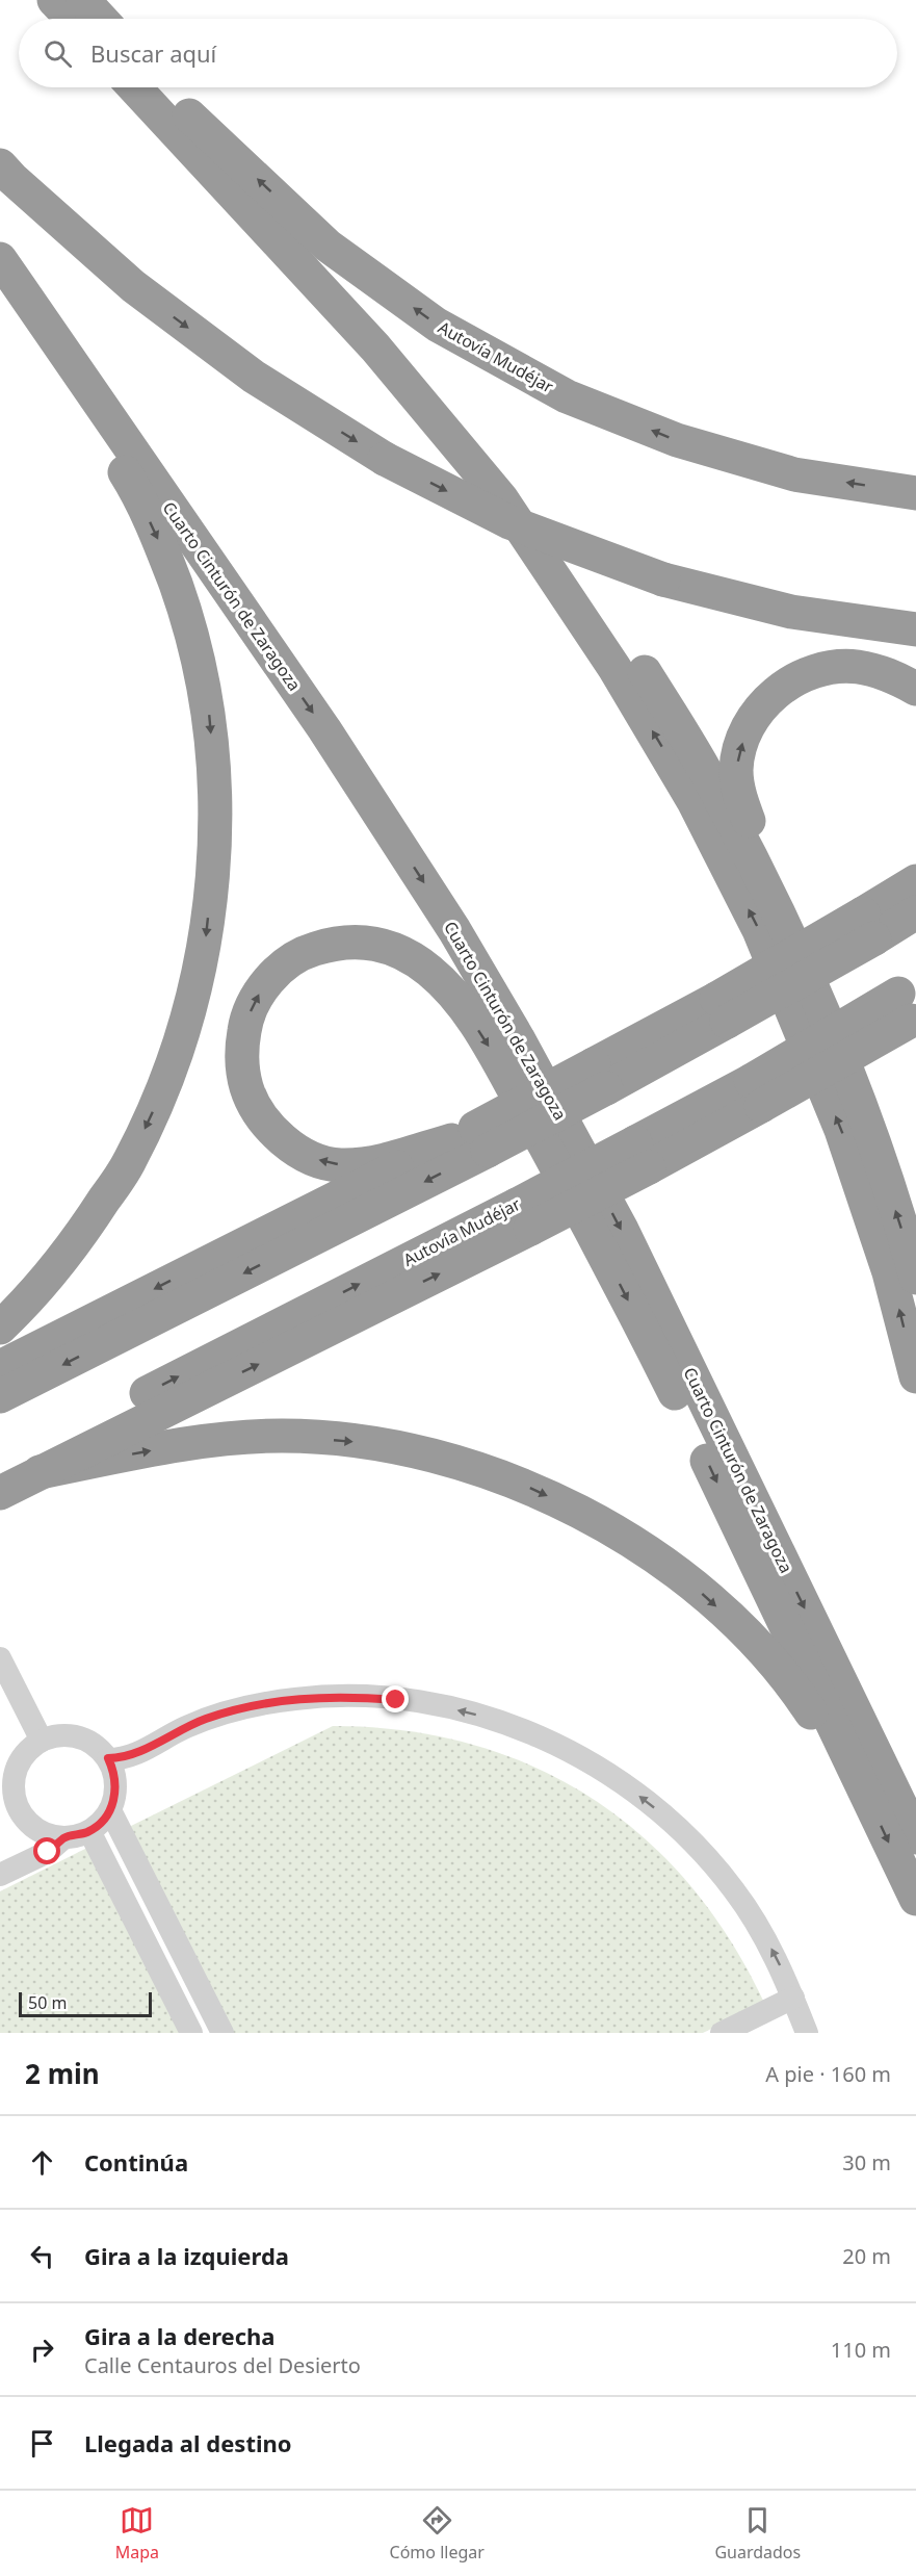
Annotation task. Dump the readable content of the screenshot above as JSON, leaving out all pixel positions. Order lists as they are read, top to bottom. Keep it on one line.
{"streets":{"highway":["Autovía Mudéjar","Cuarto Cinturón de Zaragoza"]},"scale_bar":"50 m","page":{"search":"Buscar aquí","scale":"50 m","heading":["2 min","A pie · 160 m"],"list":[["Continúa","30 m"],["Gira a la izquierda","20 m"],["Gira a la derecha","Calle Centauros del Desierto","110 m"],"Llegada al destino"],"nav":["Mapa","Cómo llegar","Guardados"]}}
